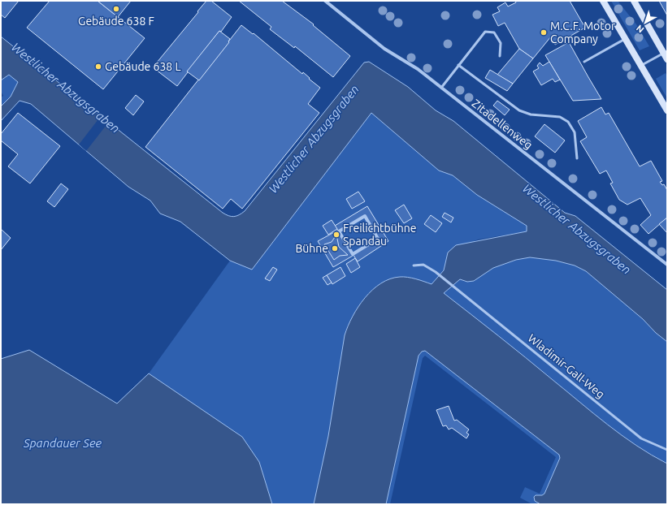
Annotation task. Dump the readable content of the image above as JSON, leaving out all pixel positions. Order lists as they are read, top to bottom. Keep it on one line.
{"streets":{"street":["Zitadellenweg"],"lane":["Wladimir-Gall-Weg"]},"water":["Westlicher Abzugsgraben","Spandauer See"],"places":["Gebäude 638 F","M.C.F. Motor Company","Gebäude 638 L","Freilichtbühne Spandau","Bühne"],"north":"bottom left"}
